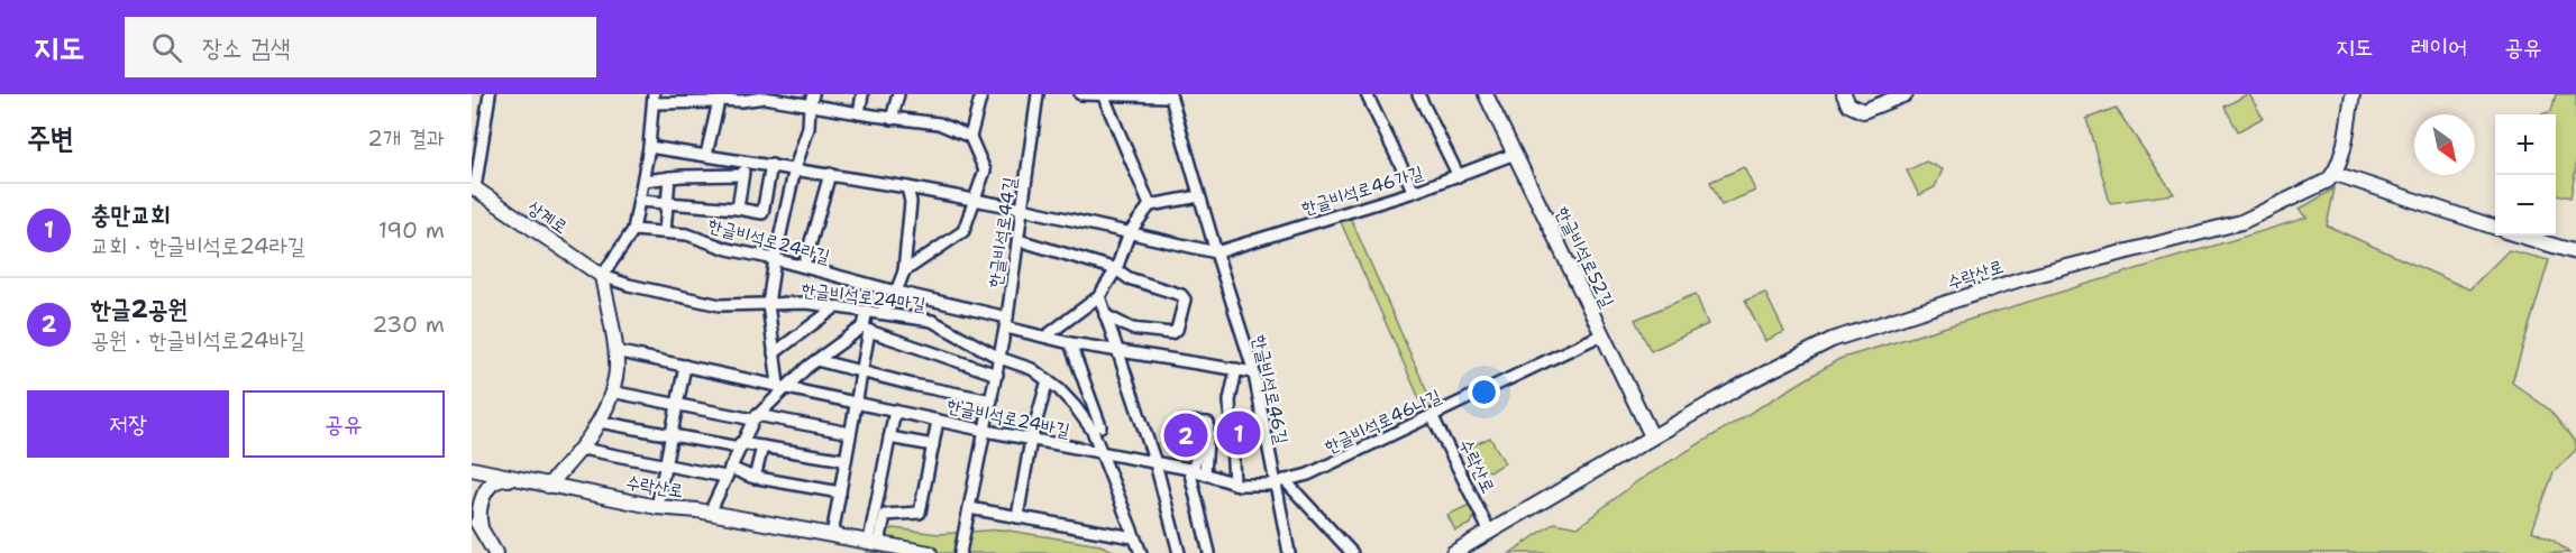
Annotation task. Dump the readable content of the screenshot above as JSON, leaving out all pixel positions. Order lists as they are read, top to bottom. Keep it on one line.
{"streets":{"street":["한글비석로46가길","상계로","한글비석로44길","한글비석로24라길","한글비석로52길","수락산로","한글비석로24마길","한글비석로46길","한글비석로24바길","한글비석로46나길"]},"crossings":[["한글비석로46가길","한글비석로52길"],["한글비석로46가길","한글비석로46길"],["상계로","한글비석로24마길"],["한글비석로44길","한글비석로24라길"],["한글비석로44길","한글비석로24마길"],["한글비석로44길","한글비석로24바길"],["한글비석로24라길","한글비석로46길"],["한글비석로52길","수락산로"],["한글비석로52길","한글비석로46나길"],["수락산로","한글비석로46나길"],["한글비석로24마길","한글비석로24바길"],["한글비석로46길","한글비석로24바길"],["한글비석로46길","한글비석로46나길"],["한글비석로24바길","한글비석로46나길"]],"north":"bottom right","page":{"header":"지도","search":"장소 검색","nav":["지도","레이어","공유"],"heading":["주변","2개 결과"],"map_buttons":["+","−"],"list":[{"mark":"1","name":"충만교회","note":"교회 · 한글비석로24라길","value":"190 m"},{"mark":"2","name":"한글2공원","note":"공원 · 한글비석로24바길","value":"230 m"}],"buttons":["저장","공유"],"pins":["1","2"]}}
